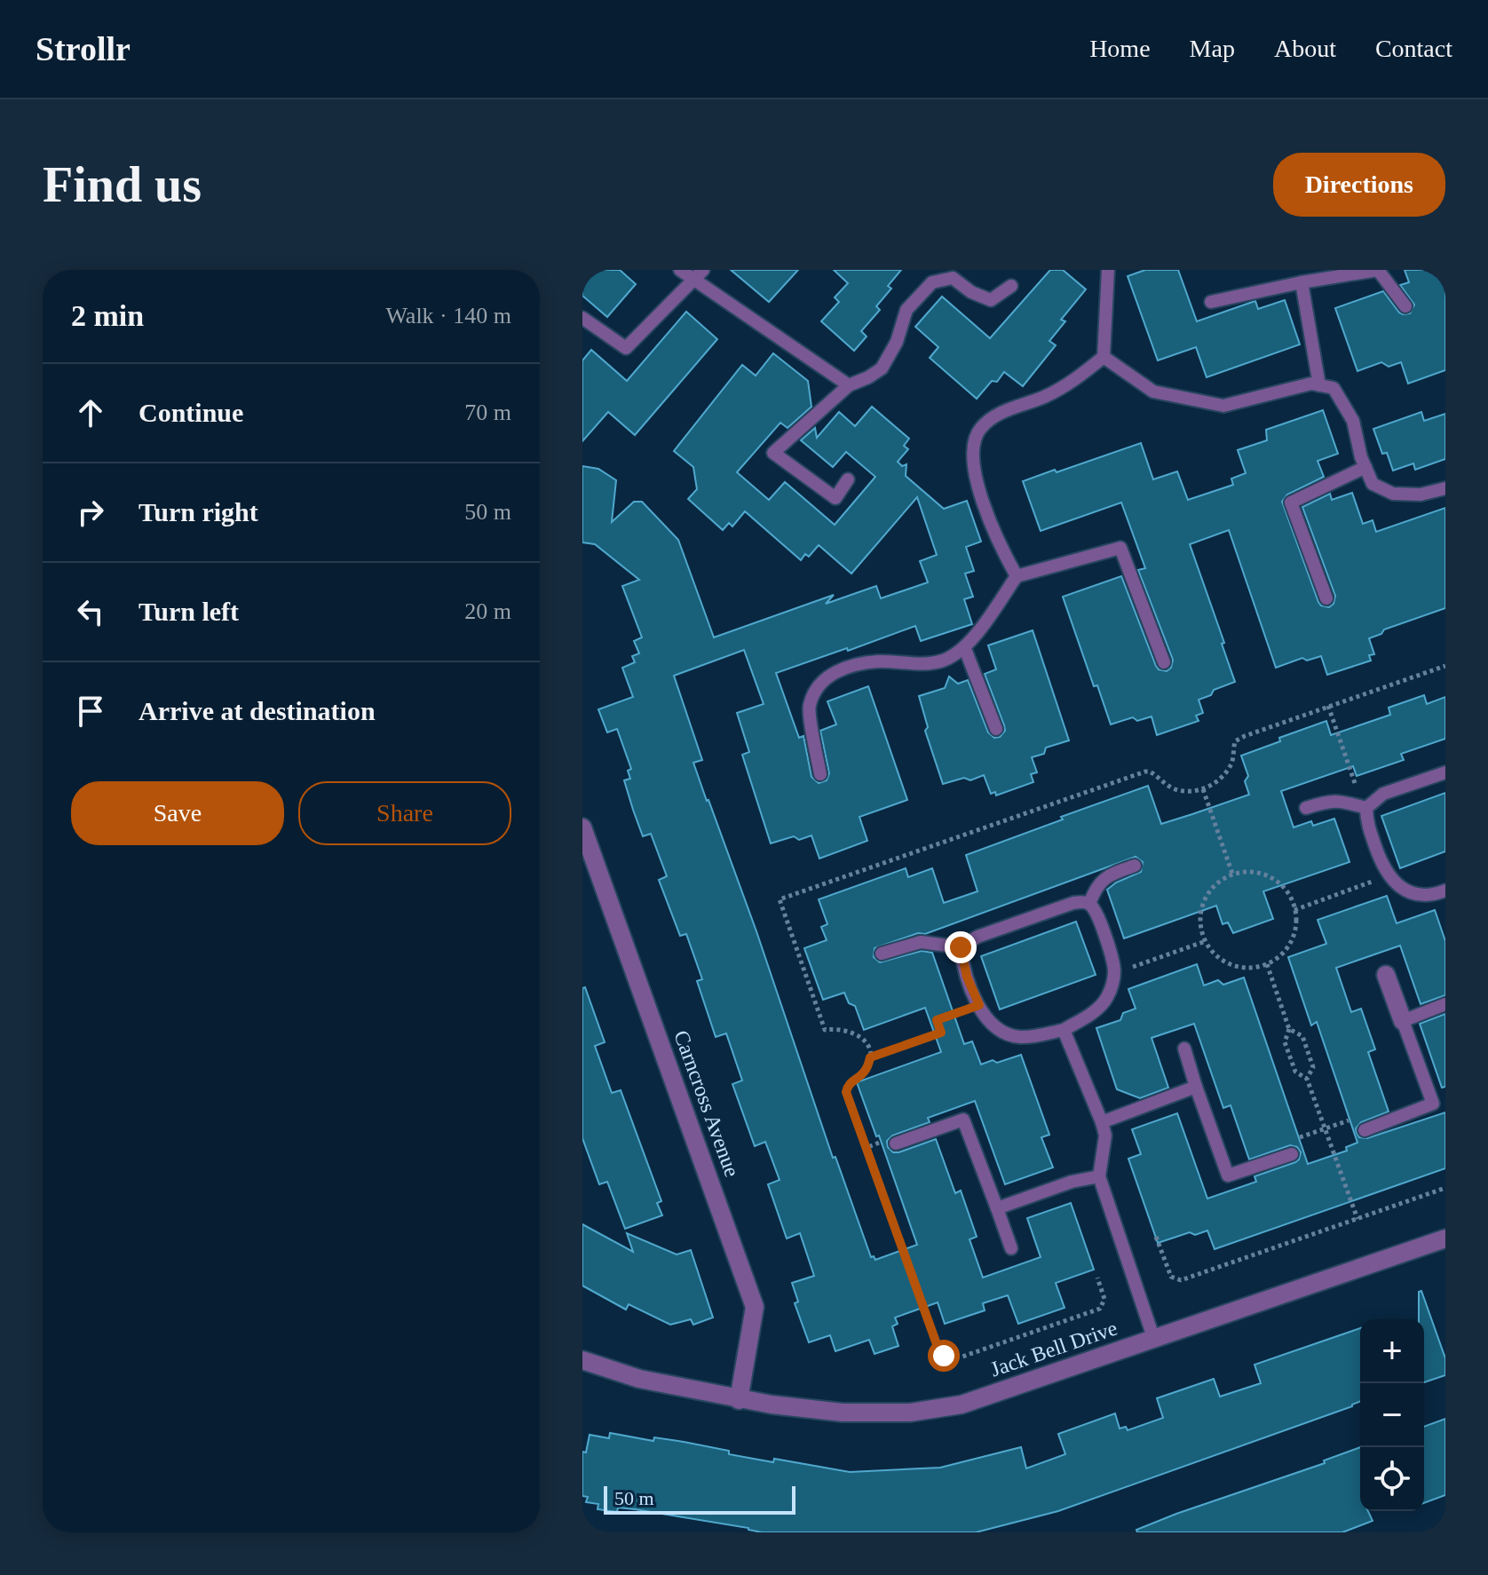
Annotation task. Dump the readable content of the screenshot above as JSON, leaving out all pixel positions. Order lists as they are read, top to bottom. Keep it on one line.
{"streets":{"street":["Carncross Avenue","Jack Bell Drive"]},"crossings":[["Carncross Avenue","Jack Bell Drive"]],"scale_bar":"50 m","page":{"header":"Strollr","nav":["Home","Map","About","Contact"],"buttons":["Directions",["Save","Share"]],"title":"Find us","heading":["2 min","Walk · 140 m"],"list":[["Continue","70 m"],["Turn right","50 m"],["Turn left","20 m"],"Arrive at destination"],"map_buttons":["+","−"],"scale":"50 m"}}
